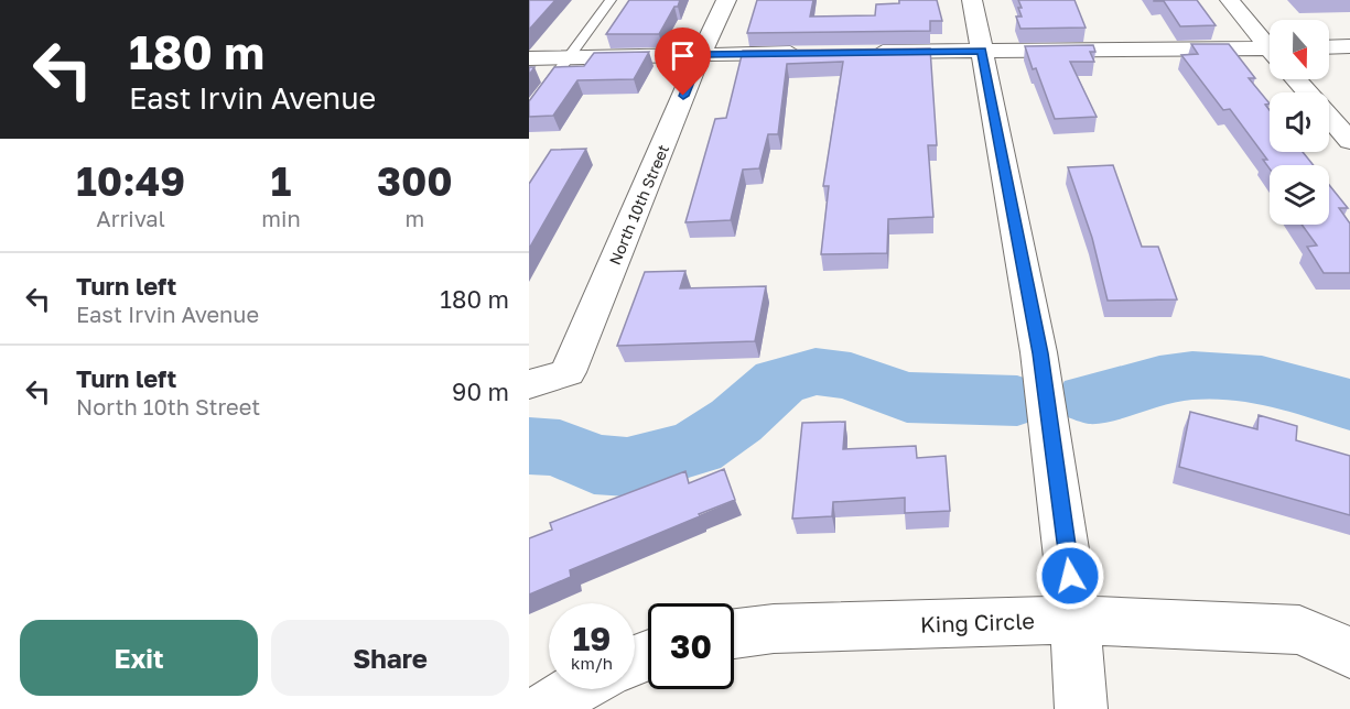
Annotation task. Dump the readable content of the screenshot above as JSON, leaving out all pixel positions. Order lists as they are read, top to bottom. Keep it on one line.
{"streets":{"street":["North 10th Street","King Circle"]},"north":"bottom","page":{"turn":["180 m","East Irvin Avenue"],"eta":["10:49","Arrival","1","min","300","m"],"list":[{"name":"Turn left","note":"East Irvin Avenue","value":"180 m"},{"name":"Turn left","note":"North 10th Street","value":"90 m"}],"speed":"19 km/h","limit":"30","buttons":["Exit","Share"]}}
